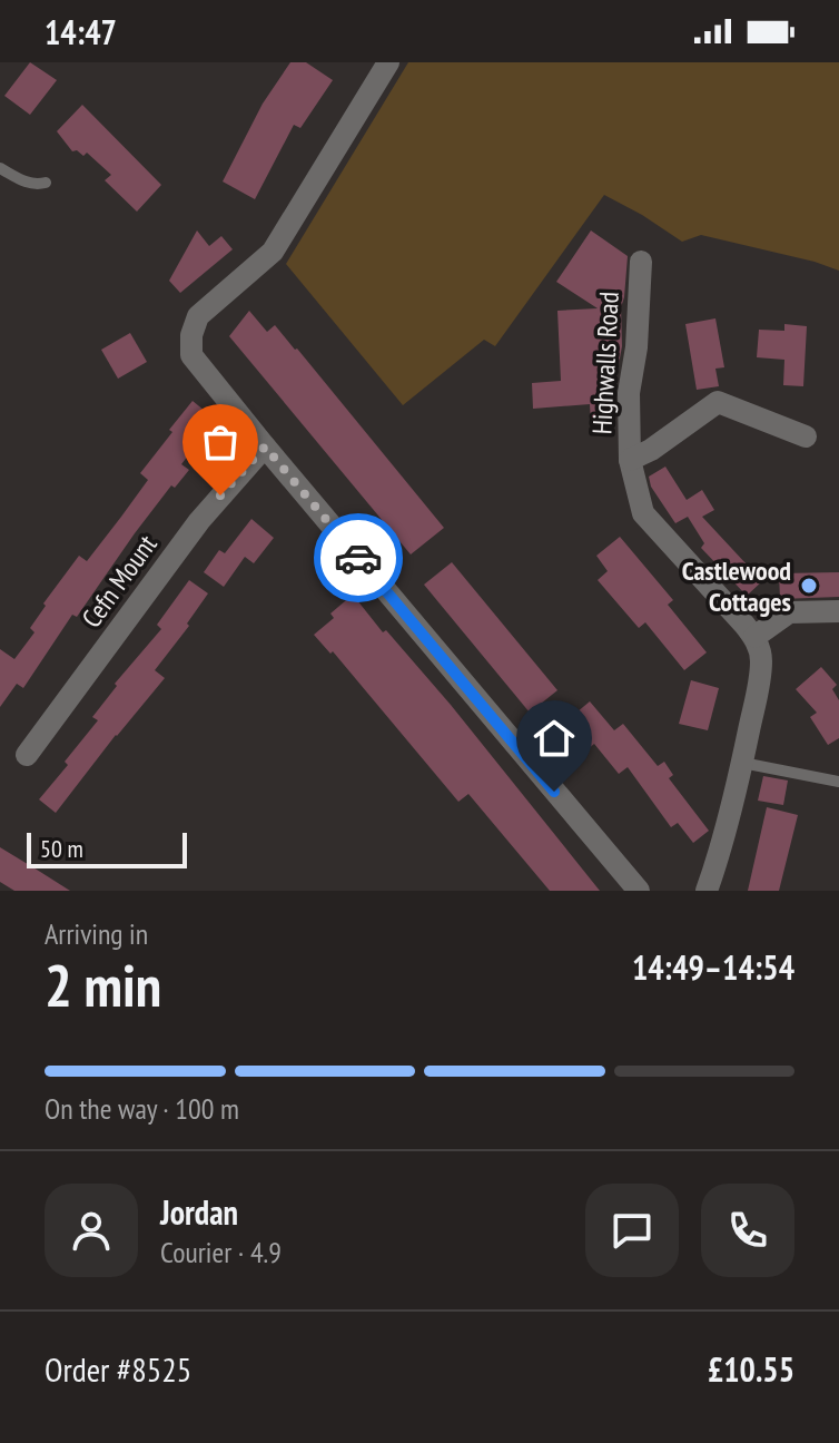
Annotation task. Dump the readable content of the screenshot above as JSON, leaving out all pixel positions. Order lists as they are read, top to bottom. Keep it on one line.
{"streets":{"street":["Highwalls Road","Cefn Mount"]},"places":["Castlewood Cottages"],"scale_bar":"50 m","page":{"status":"14:47","scale":"50 m","heading":["2 min","Arriving in","14:49–14:54"],"panel":["Jordan","Courier · 4.9","Order #8525","£10.55"],"bar":"On the way · 100 m"}}
